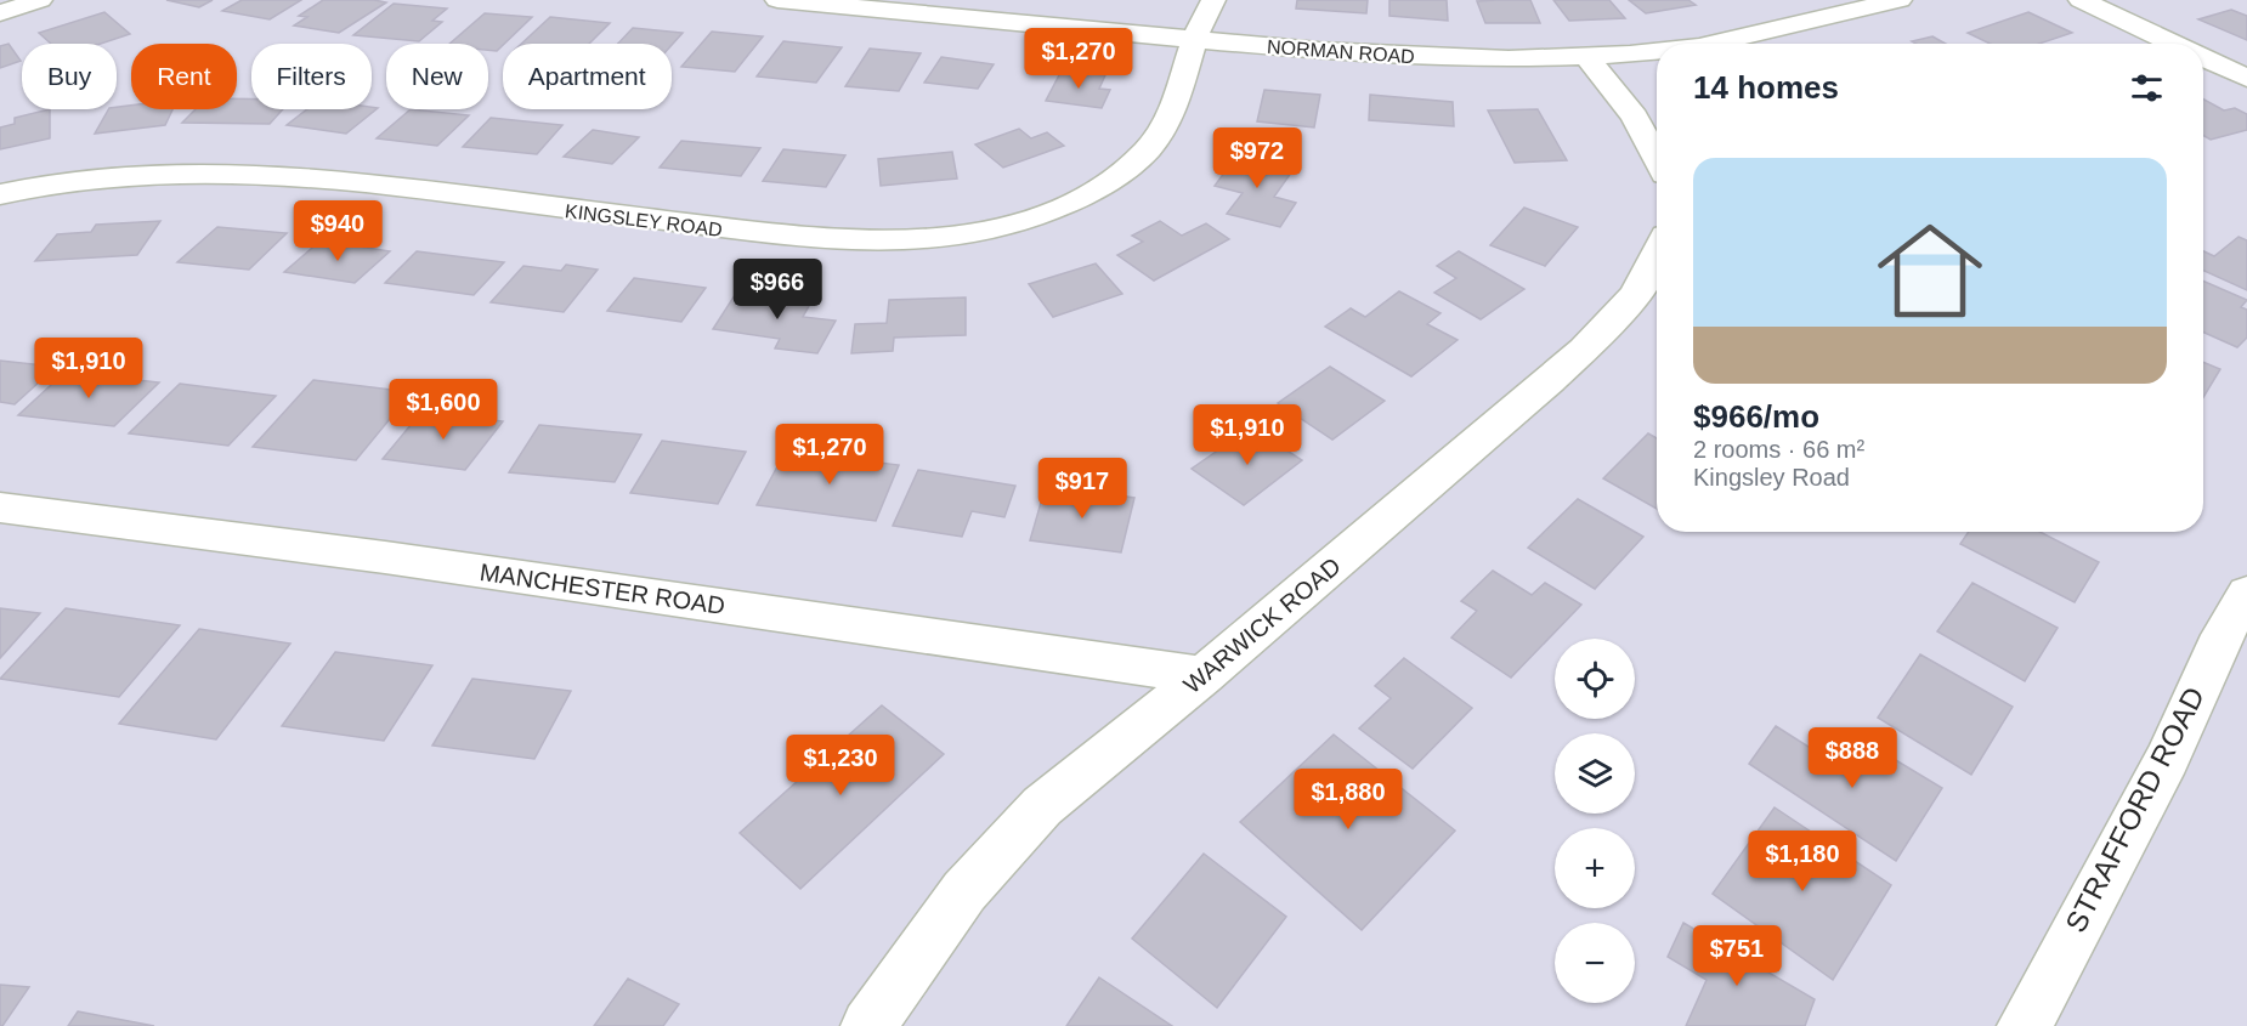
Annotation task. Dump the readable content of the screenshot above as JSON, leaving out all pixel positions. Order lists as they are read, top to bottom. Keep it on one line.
{"streets":{"street":["NORMAN ROAD","KINGSLEY ROAD","MANCHESTER ROAD","WARWICK ROAD","STRAFFORD ROAD"]},"crossings":[["NORMAN ROAD","KINGSLEY ROAD"],["MANCHESTER ROAD","WARWICK ROAD"]],"page":{"price":["$1,270","$972","$940","$966","$1,910","$1,600","$1,910","$1,270","$917","$888","$1,230","$1,880","$1,180","$751"],"chip":["Buy","Rent","Filters","New","Apartment"],"heading":"14 homes","list":[{"name":"$966/mo","note":"2 rooms · 66 m² · Kingsley Road"}],"map_buttons":["+","−"]}}
